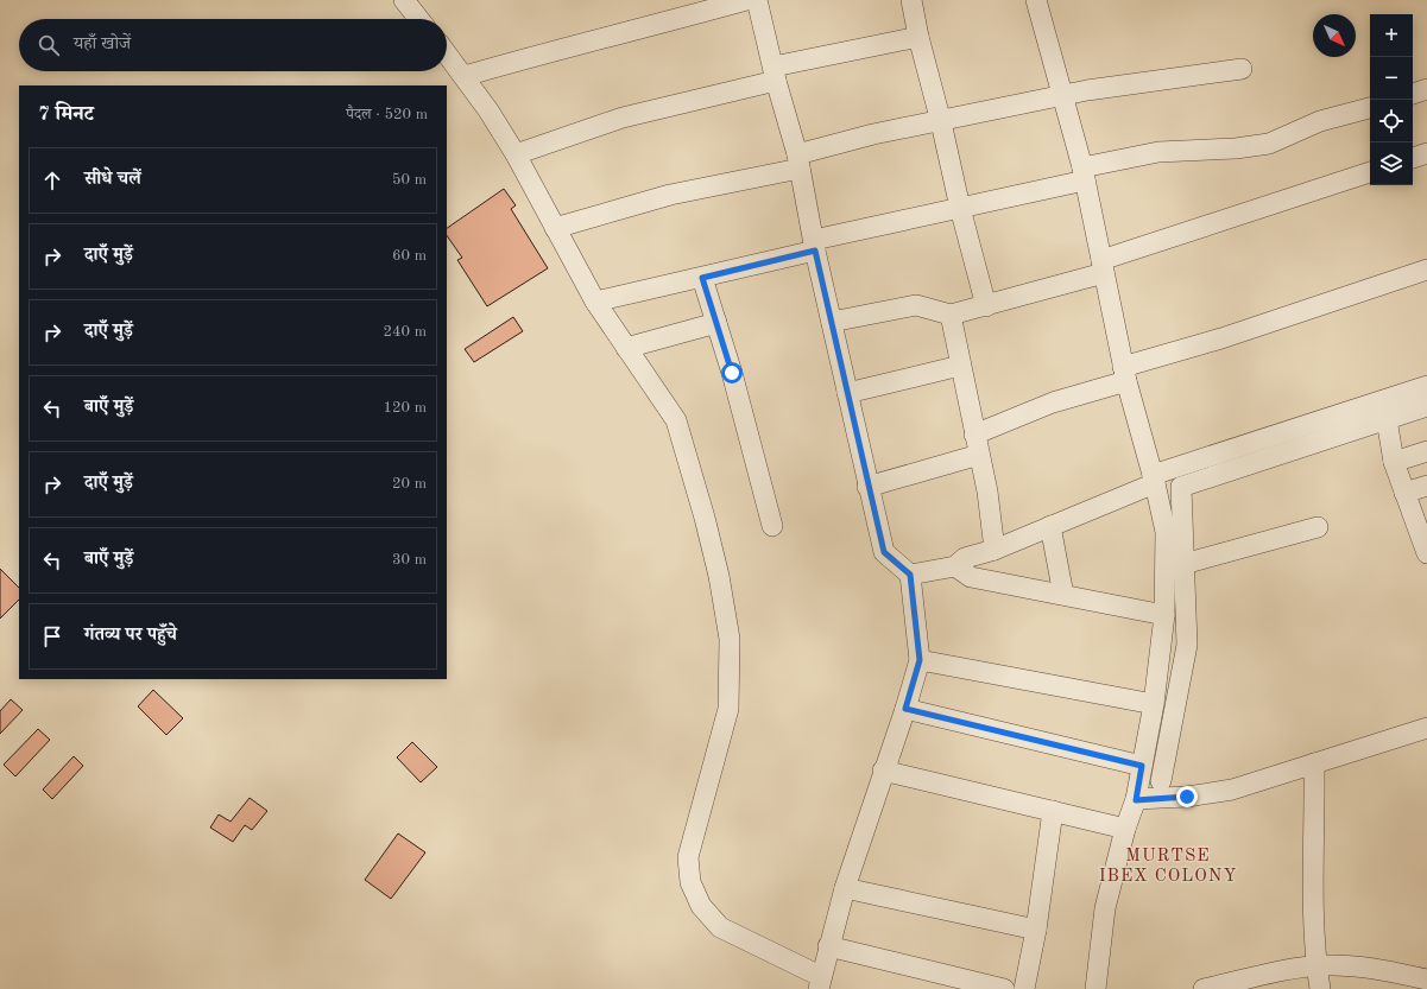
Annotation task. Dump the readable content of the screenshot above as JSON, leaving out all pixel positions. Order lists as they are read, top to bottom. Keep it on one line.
{"districts":["MURTSE IBEX COLONY"],"north":"bottom right","page":{"map_buttons":["+","−"],"search":"यहाँ खोजें","heading":["7 मिनट","पैदल · 520 m"],"list":[["सीधे चलें","50 m"],["दाएँ मुड़ें","60 m"],["दाएँ मुड़ें","240 m"],["बाएँ मुड़ें","120 m"],["दाएँ मुड़ें","20 m"],["बाएँ मुड़ें","30 m"],"गंतव्य पर पहुँचे"]}}
